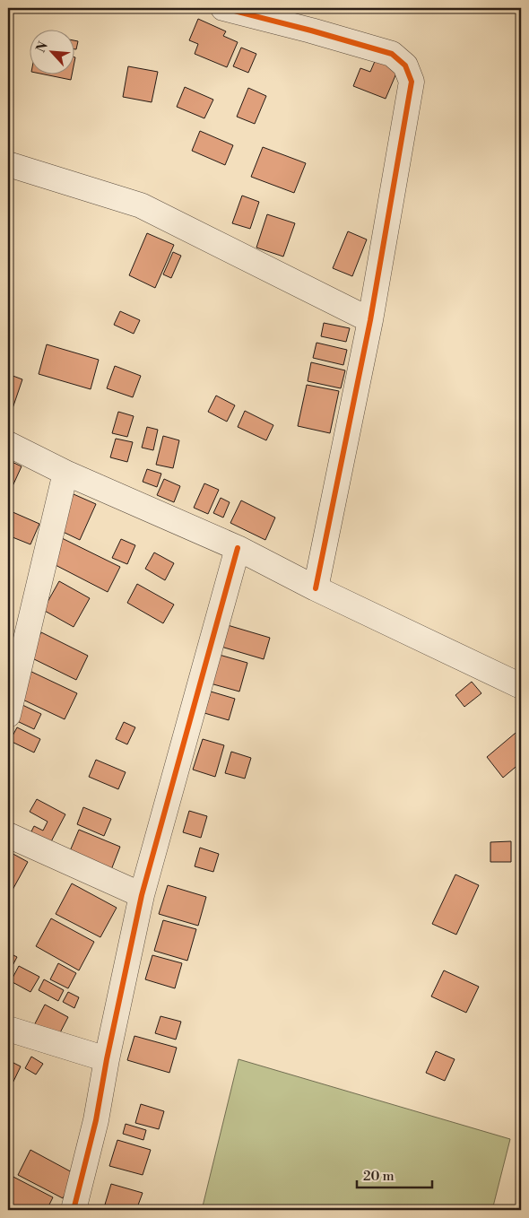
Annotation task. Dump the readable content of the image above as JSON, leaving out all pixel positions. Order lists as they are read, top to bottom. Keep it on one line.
{"scale_bar":"20 m","north":"top left"}
